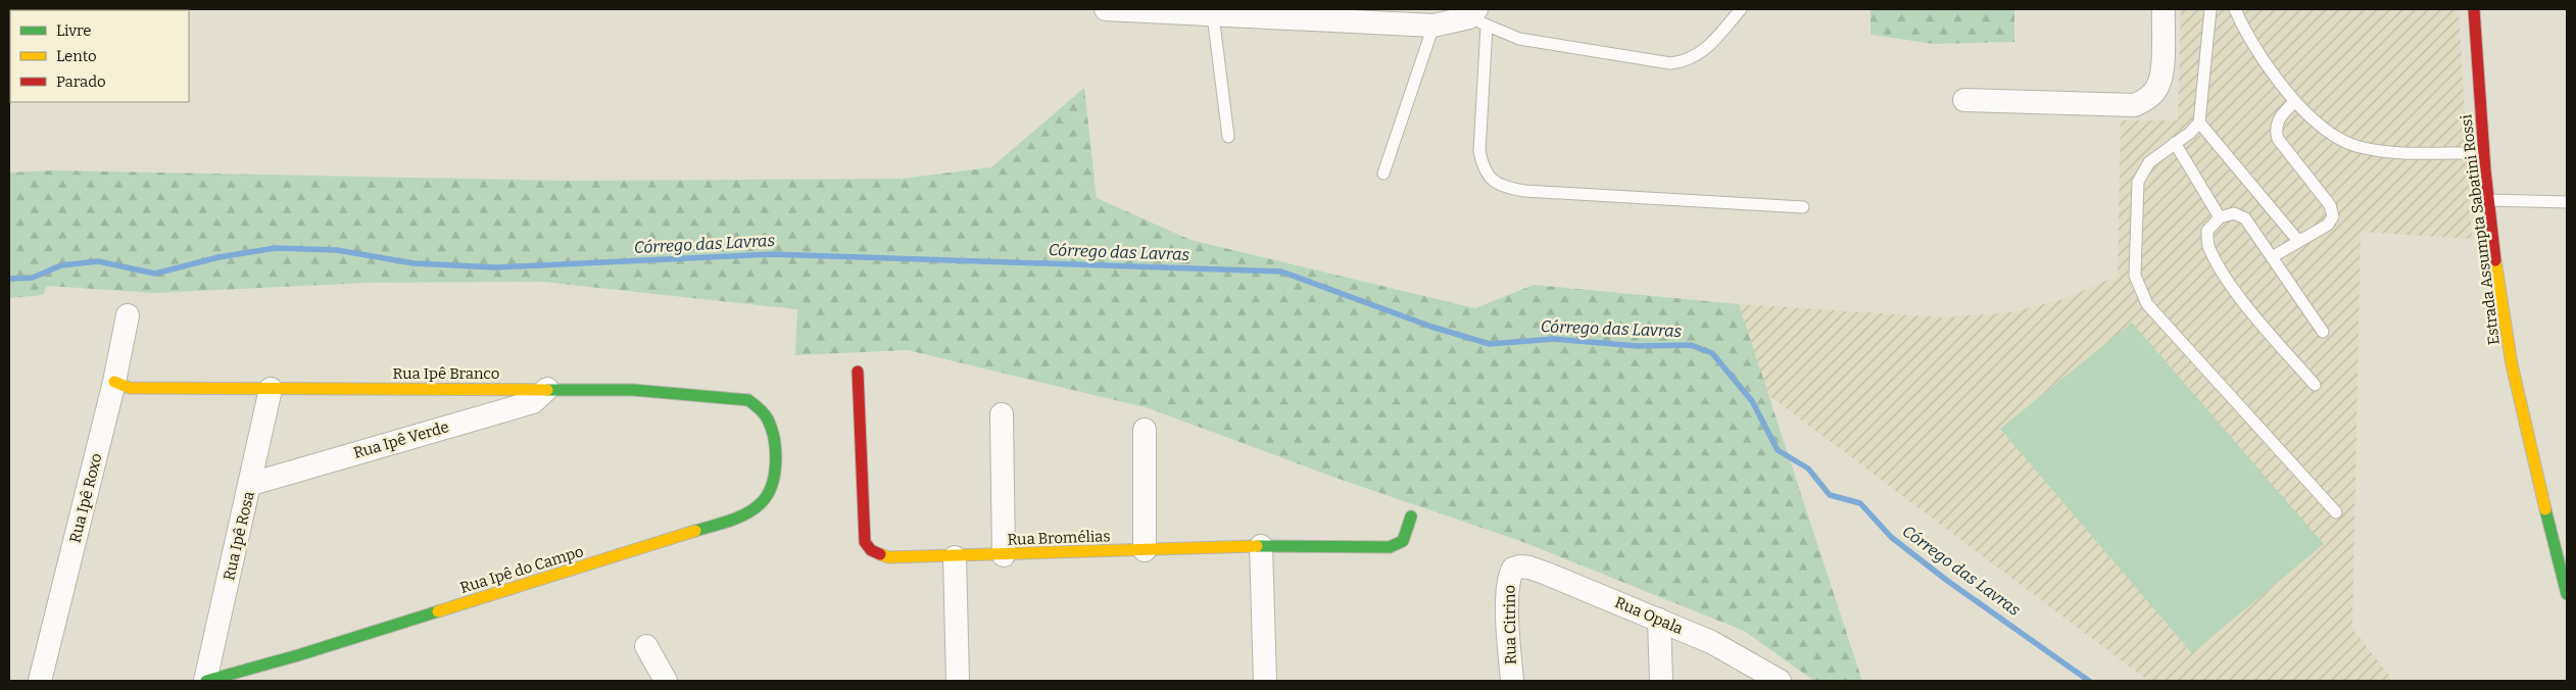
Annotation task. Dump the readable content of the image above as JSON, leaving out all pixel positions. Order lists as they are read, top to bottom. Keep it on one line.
{"streets":{"street":["Estrada Assumpta Sabatini Rossi","Rua Ipê Branco","Rua Ipê Verde","Rua Ipê Roxo","Rua Ipê Rosa","Rua Bromélias","Rua Ipê do Campo","Rua Opala","Rua Citrino"]},"crossings":[["Rua Ipê Branco","Rua Ipê Verde"],["Rua Ipê Branco","Rua Ipê Roxo"],["Rua Ipê Branco","Rua Ipê Rosa"],["Rua Ipê Branco","Rua Ipê do Campo"],["Rua Ipê Verde","Rua Ipê Rosa"],["Rua Ipê Rosa","Rua Ipê do Campo"],["Rua Opala","Rua Citrino"]],"water":["Córrego das Lavras"],"legend":["Livre","Lento","Parado"]}
